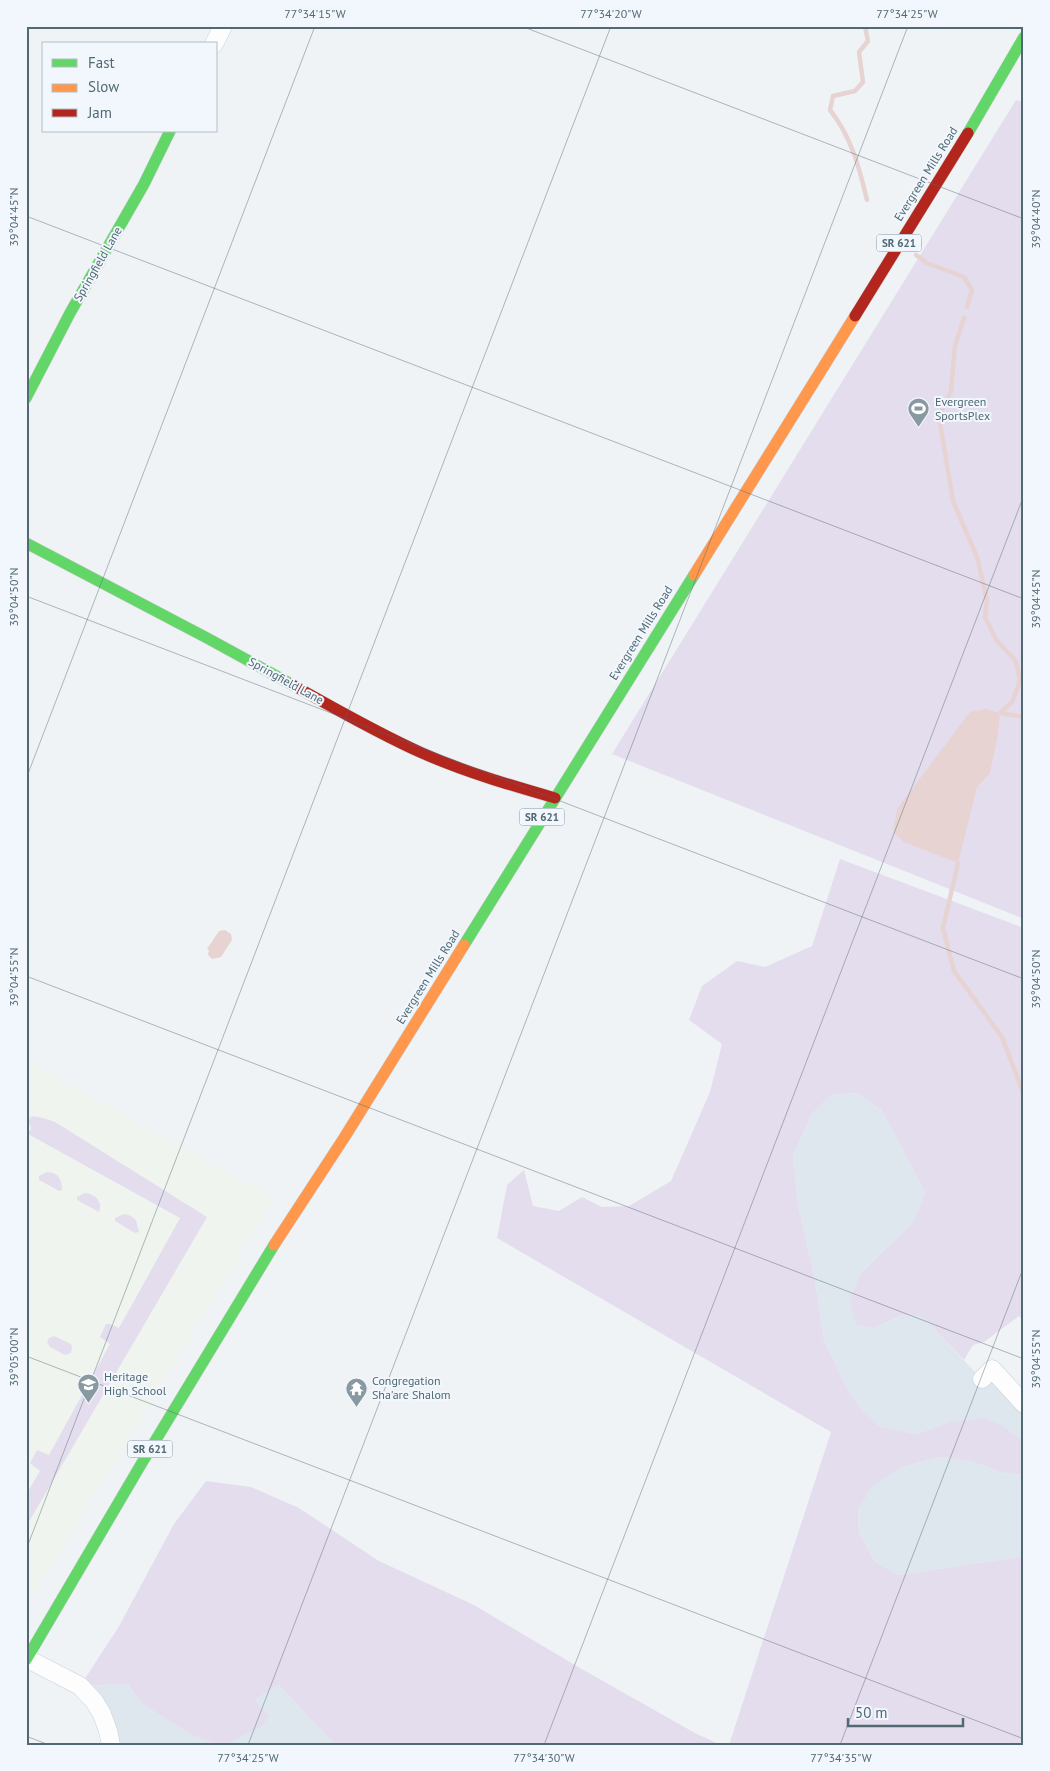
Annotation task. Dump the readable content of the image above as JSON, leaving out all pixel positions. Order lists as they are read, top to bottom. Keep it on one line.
{"streets":{"main road":["Evergreen Mills Road","SR 621","Springfield Lane"]},"crossings":[["Evergreen Mills Road","Springfield Lane"]],"places":{"sports":["Evergreen SportsPlex"],"school or university":["Heritage High School"],"temple":["Congregation Sha'are Shalom"]},"legend":["Fast","Slow","Jam"],"scale_bar":"50 m","coordinates":["77°34'15\"W","77°34'20\"W","77°34'25\"W","39°04'45\"N","39°04'40\"N","39°04'50\"N","39°04'55\"N","39°05'00\"N","77°34'30\"W","77°34'35\"W"]}
